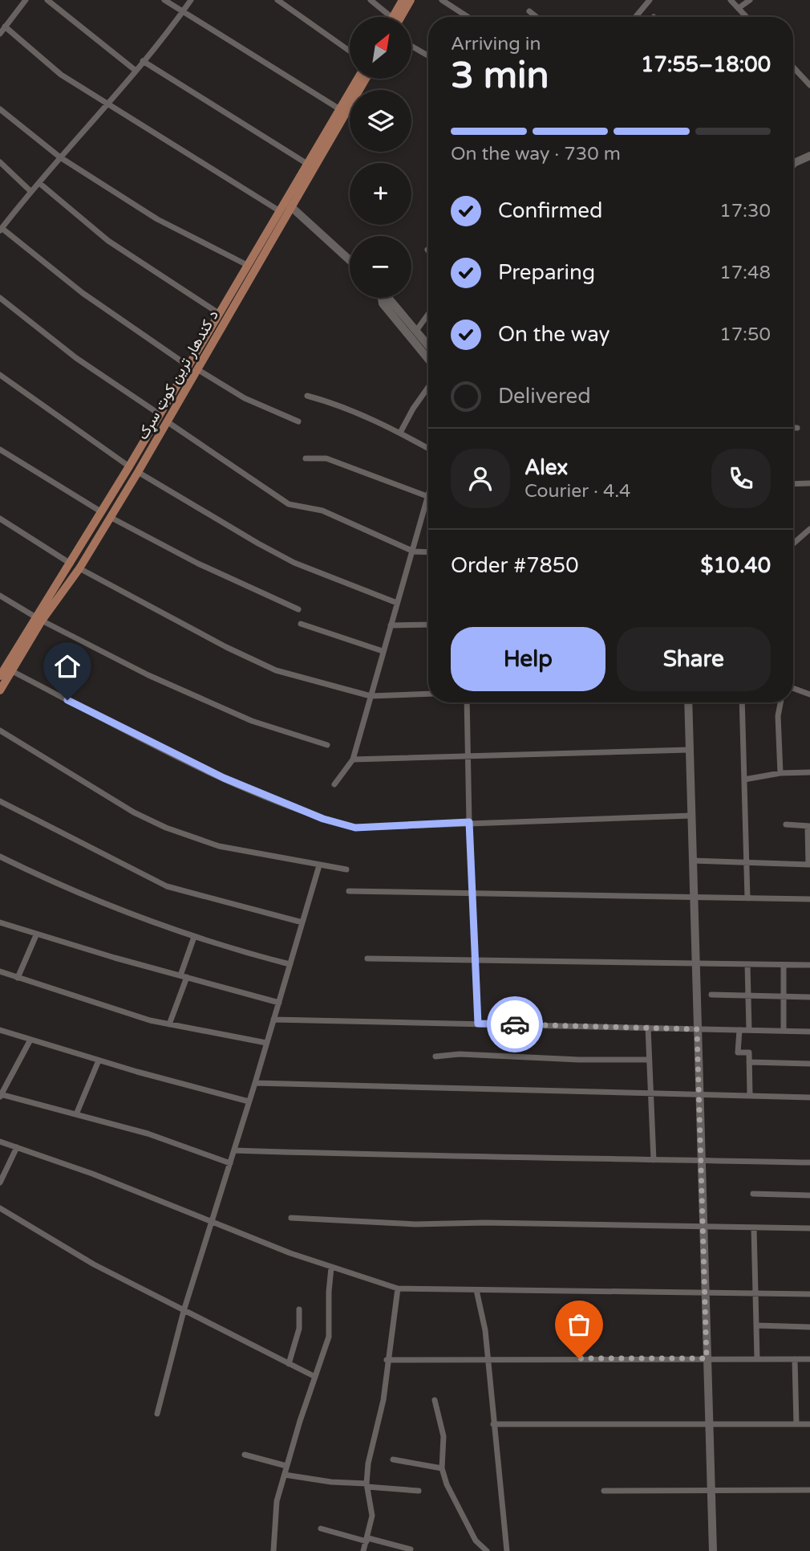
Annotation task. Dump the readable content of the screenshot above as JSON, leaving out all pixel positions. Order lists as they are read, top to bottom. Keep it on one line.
{"streets":{"main road":["د کندهار ترين کوټ سړک"]},"north":"top right","page":{"map_buttons":["+","−"],"heading":["3 min","Arriving in","17:55–18:00"],"panel":["Alex","Courier · 4.4","Order #7850","$10.40"],"bar":"On the way · 730 m","list":[["Confirmed","17:30"],["Preparing","17:48"],["On the way","17:50"],"Delivered"],"buttons":["Help","Share"]}}
